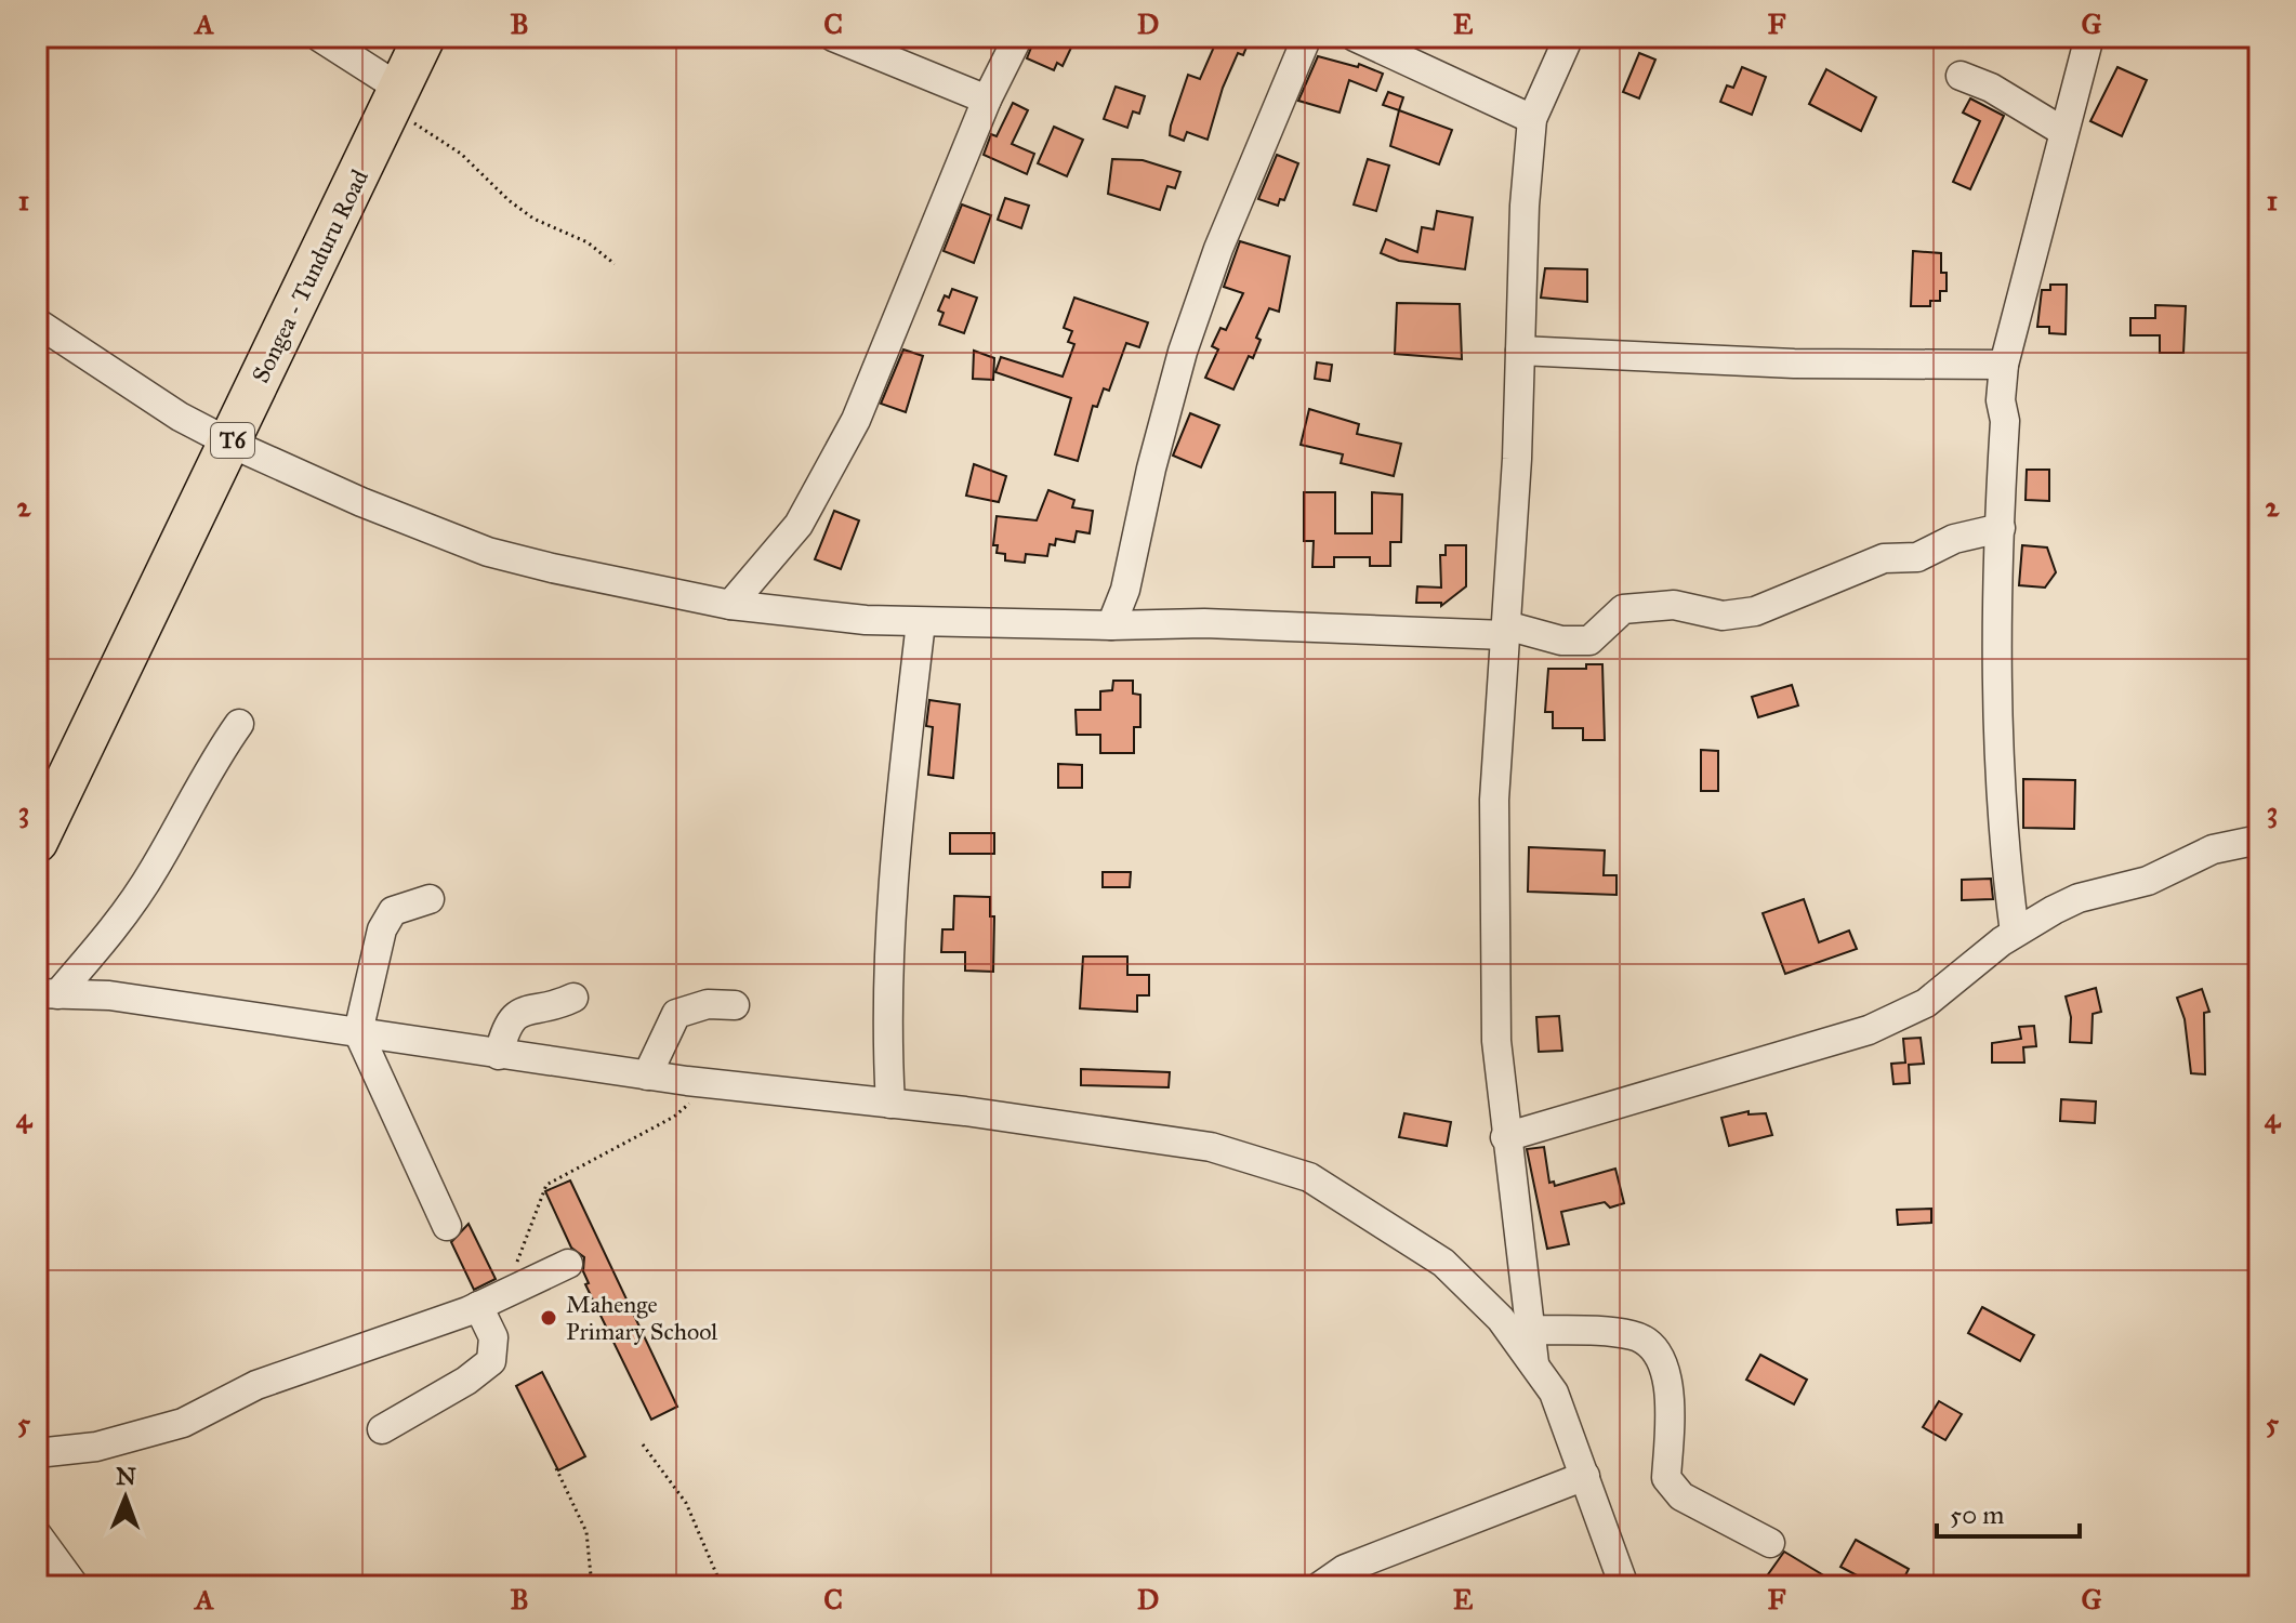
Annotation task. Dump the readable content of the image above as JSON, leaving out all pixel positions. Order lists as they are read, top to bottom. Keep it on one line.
{"streets":{"highway":["Songea - Tunduru Road","T6"]},"places":["Mahenge Primary School"],"scale_bar":"50 m","north":"top","grid":{"columns":["A","B","C","D","E","F","G"],"rows":["1","2","3","4","5"]}}
